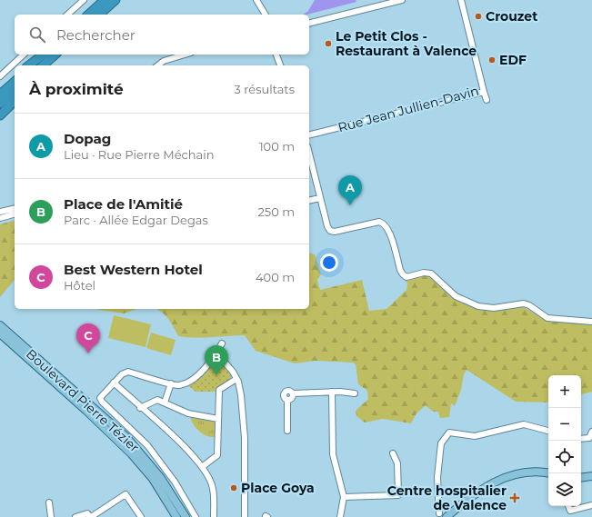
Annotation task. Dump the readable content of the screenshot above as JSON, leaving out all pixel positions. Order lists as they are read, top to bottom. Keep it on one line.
{"streets":{"main road":["Boulevard Pierre Tézier"],"street":["Rue Jean Jullien-Davin"]},"places":{"other":["Crouzet","Le Petit Clos - Restaurant à Valence","EDF","Place Goya"],"health":["Centre hospitalier de Valence"]},"page":{"search":"Rechercher","heading":["À proximité","3 résultats"],"list":[{"mark":"A","name":"Dopag","note":"Lieu · Rue Pierre Méchain","value":"100 m"},{"mark":"B","name":"Place de l'Amitié","note":"Parc · Allée Edgar Degas","value":"250 m"},{"mark":"C","name":"Best Western Hotel","note":"Hôtel","value":"400 m"}],"pins":["A","C","B"],"map_buttons":["+","−"]}}
